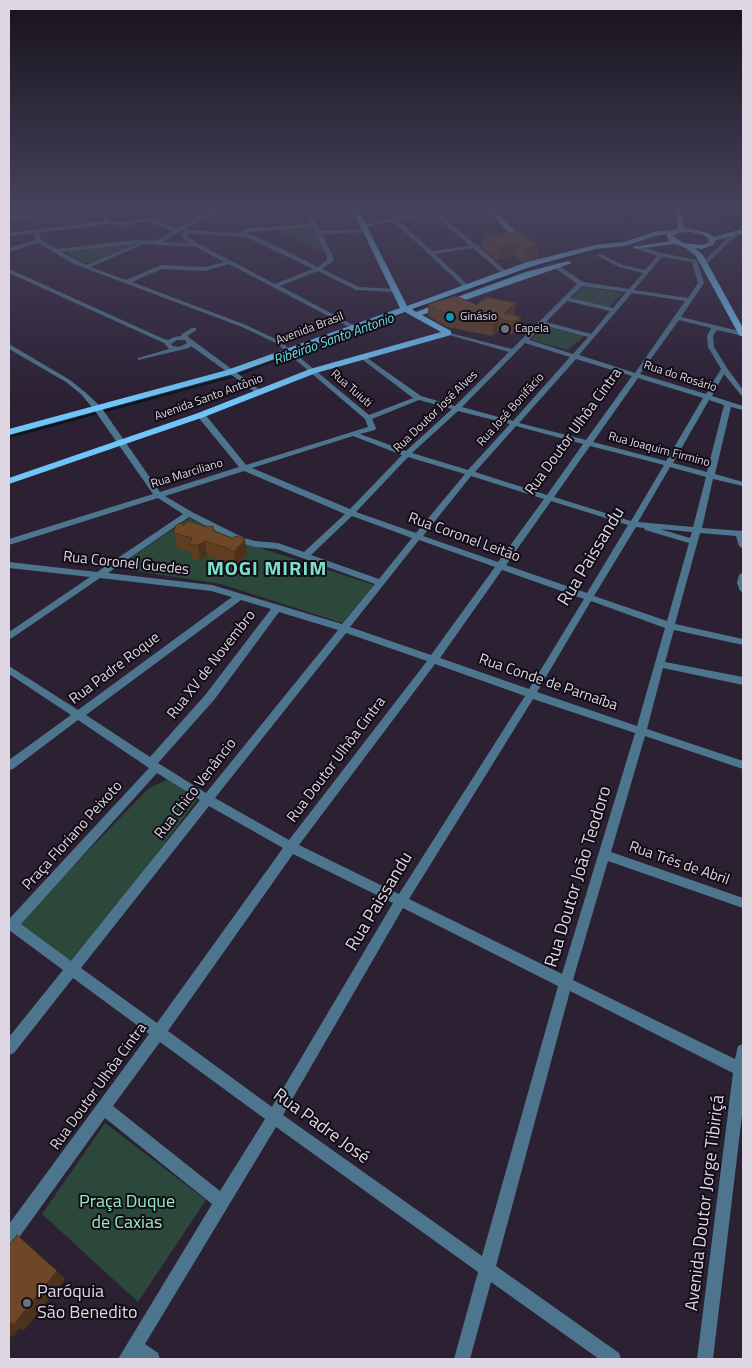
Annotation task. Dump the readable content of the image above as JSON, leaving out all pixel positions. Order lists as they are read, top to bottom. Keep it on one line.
{"streets":{"main road":["Avenida Brasil","Avenida Santo Antônio"],"street":["Rua do Rosário","Rua Tuiuti","Rua José Bonifácio","Rua Doutor José Alves","Rua Doutor Ulhôa Cintra","Rua Joaquim Firmino","Rua Marciliano","Rua Coronel Leitão","Rua Paissandu","Rua Coronel Guedes","Rua XV de Novembro","Rua Padre Roque","Rua Conde de Parnaíba","Rua Chico Venâncio","Praça Floriano Peixoto","Rua Três de Abril","Rua Doutor João Teodoro","Rua Padre José","Avenida Doutor Jorge Tibiriçá"]},"crossings":[["Avenida Brasil","Rua Tuiuti"],["Rua do Rosário","Rua José Bonifácio"],["Rua do Rosário","Rua Doutor José Alves"],["Rua do Rosário","Rua Doutor Ulhôa Cintra"],["Rua do Rosário","Rua Paissandu"],["Rua do Rosário","Rua Doutor João Teodoro"],["Rua Tuiuti","Avenida Santo Antônio"],["Rua Tuiuti","Rua Marciliano"],["Avenida Santo Antônio","Rua Coronel Leitão"],["Rua José Bonifácio","Rua Joaquim Firmino"],["Rua José Bonifácio","Rua Coronel Leitão"],["Rua José Bonifácio","Rua Chico Venâncio"],["Rua Doutor José Alves","Rua Joaquim Firmino"],["Rua Doutor José Alves","Rua Coronel Leitão"],["Rua Doutor Ulhôa Cintra","Rua Joaquim Firmino"],["Rua Doutor Ulhôa Cintra","Rua Coronel Leitão"],["Rua Doutor Ulhôa Cintra","Rua Conde de Parnaíba"],["Rua Doutor Ulhôa Cintra","Rua Padre José"],["Rua Joaquim Firmino","Rua Paissandu"],["Rua Joaquim Firmino","Rua Doutor João Teodoro"],["Rua Marciliano","Rua Coronel Leitão"],["Rua Coronel Leitão","Rua Paissandu"],["Rua Coronel Leitão","Rua Doutor João Teodoro"],["Rua Paissandu","Rua Conde de Parnaíba"],["Rua Paissandu","Rua Padre José"],["Rua Coronel Guedes","Rua XV de Novembro"],["Rua Coronel Guedes","Rua Padre Roque"],["Rua Coronel Guedes","Rua Conde de Parnaíba"],["Rua XV de Novembro","Rua Conde de Parnaíba"],["Rua XV de Novembro","Praça Floriano Peixoto"],["Rua Conde de Parnaíba","Rua Chico Venâncio"],["Rua Conde de Parnaíba","Rua Doutor João Teodoro"],["Rua Chico Venâncio","Rua Padre José"],["Praça Floriano Peixoto","Rua Padre José"],["Rua Três de Abril","Rua Doutor João Teodoro"],["Rua Doutor João Teodoro","Rua Padre José"]],"districts":["MOGI MIRIM"],"water":["Ribeirão Santo Antonio"],"parks":["Praça Duque de Caxias"],"places":["Ginásio","Capela","Paróquia São Benedito"]}
